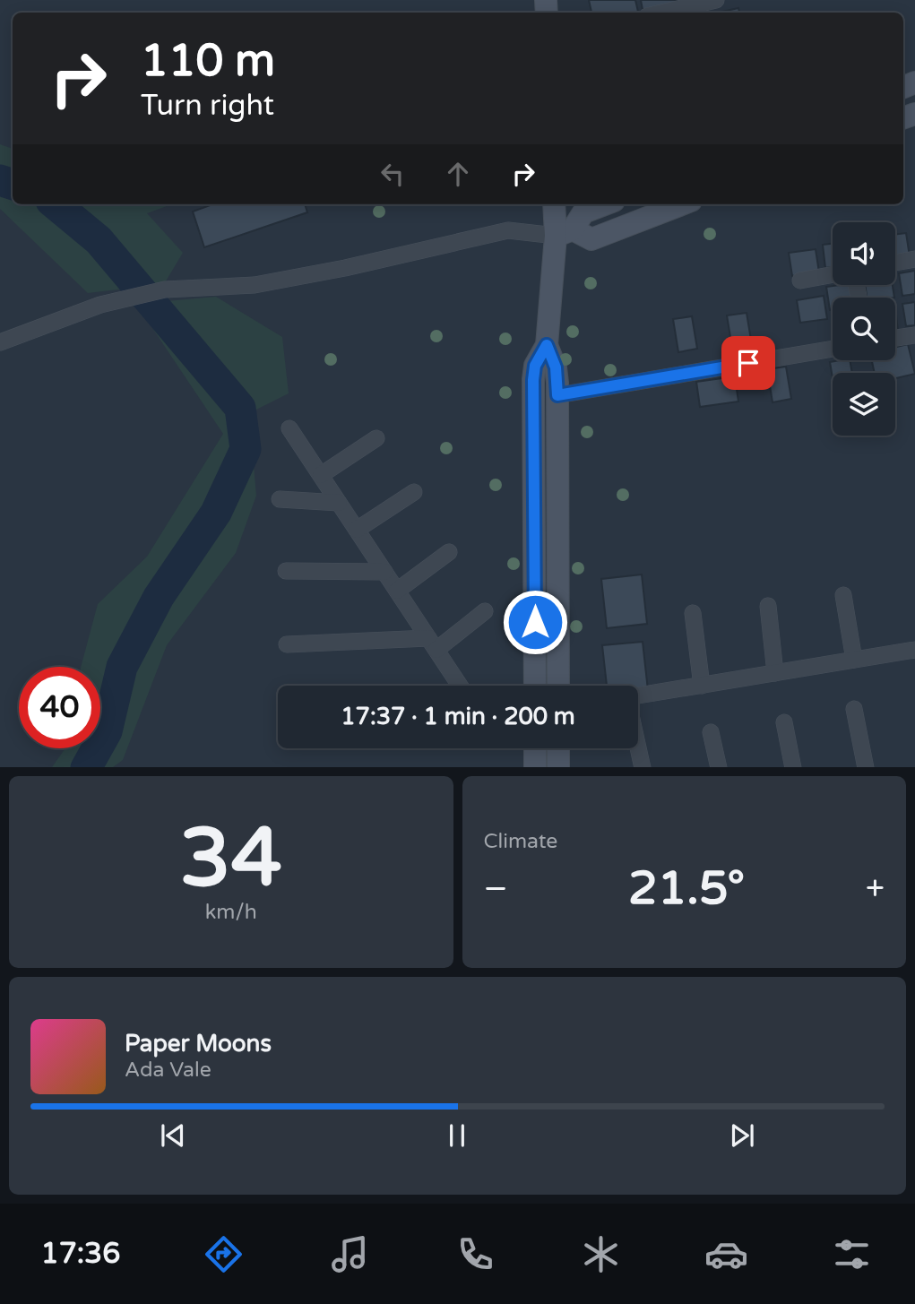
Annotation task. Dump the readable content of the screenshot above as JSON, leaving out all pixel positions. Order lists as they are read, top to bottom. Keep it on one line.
{"page":{"turn":["110 m","Turn right"],"limit":"40","trip":"17:37 · 1 min · 200 m","tile":[["34","km/h"],"Climate"],"heat":["−","21.5°","+"],"song":["Paper Moons","Ada Vale"],"tabs":"17:36"}}
